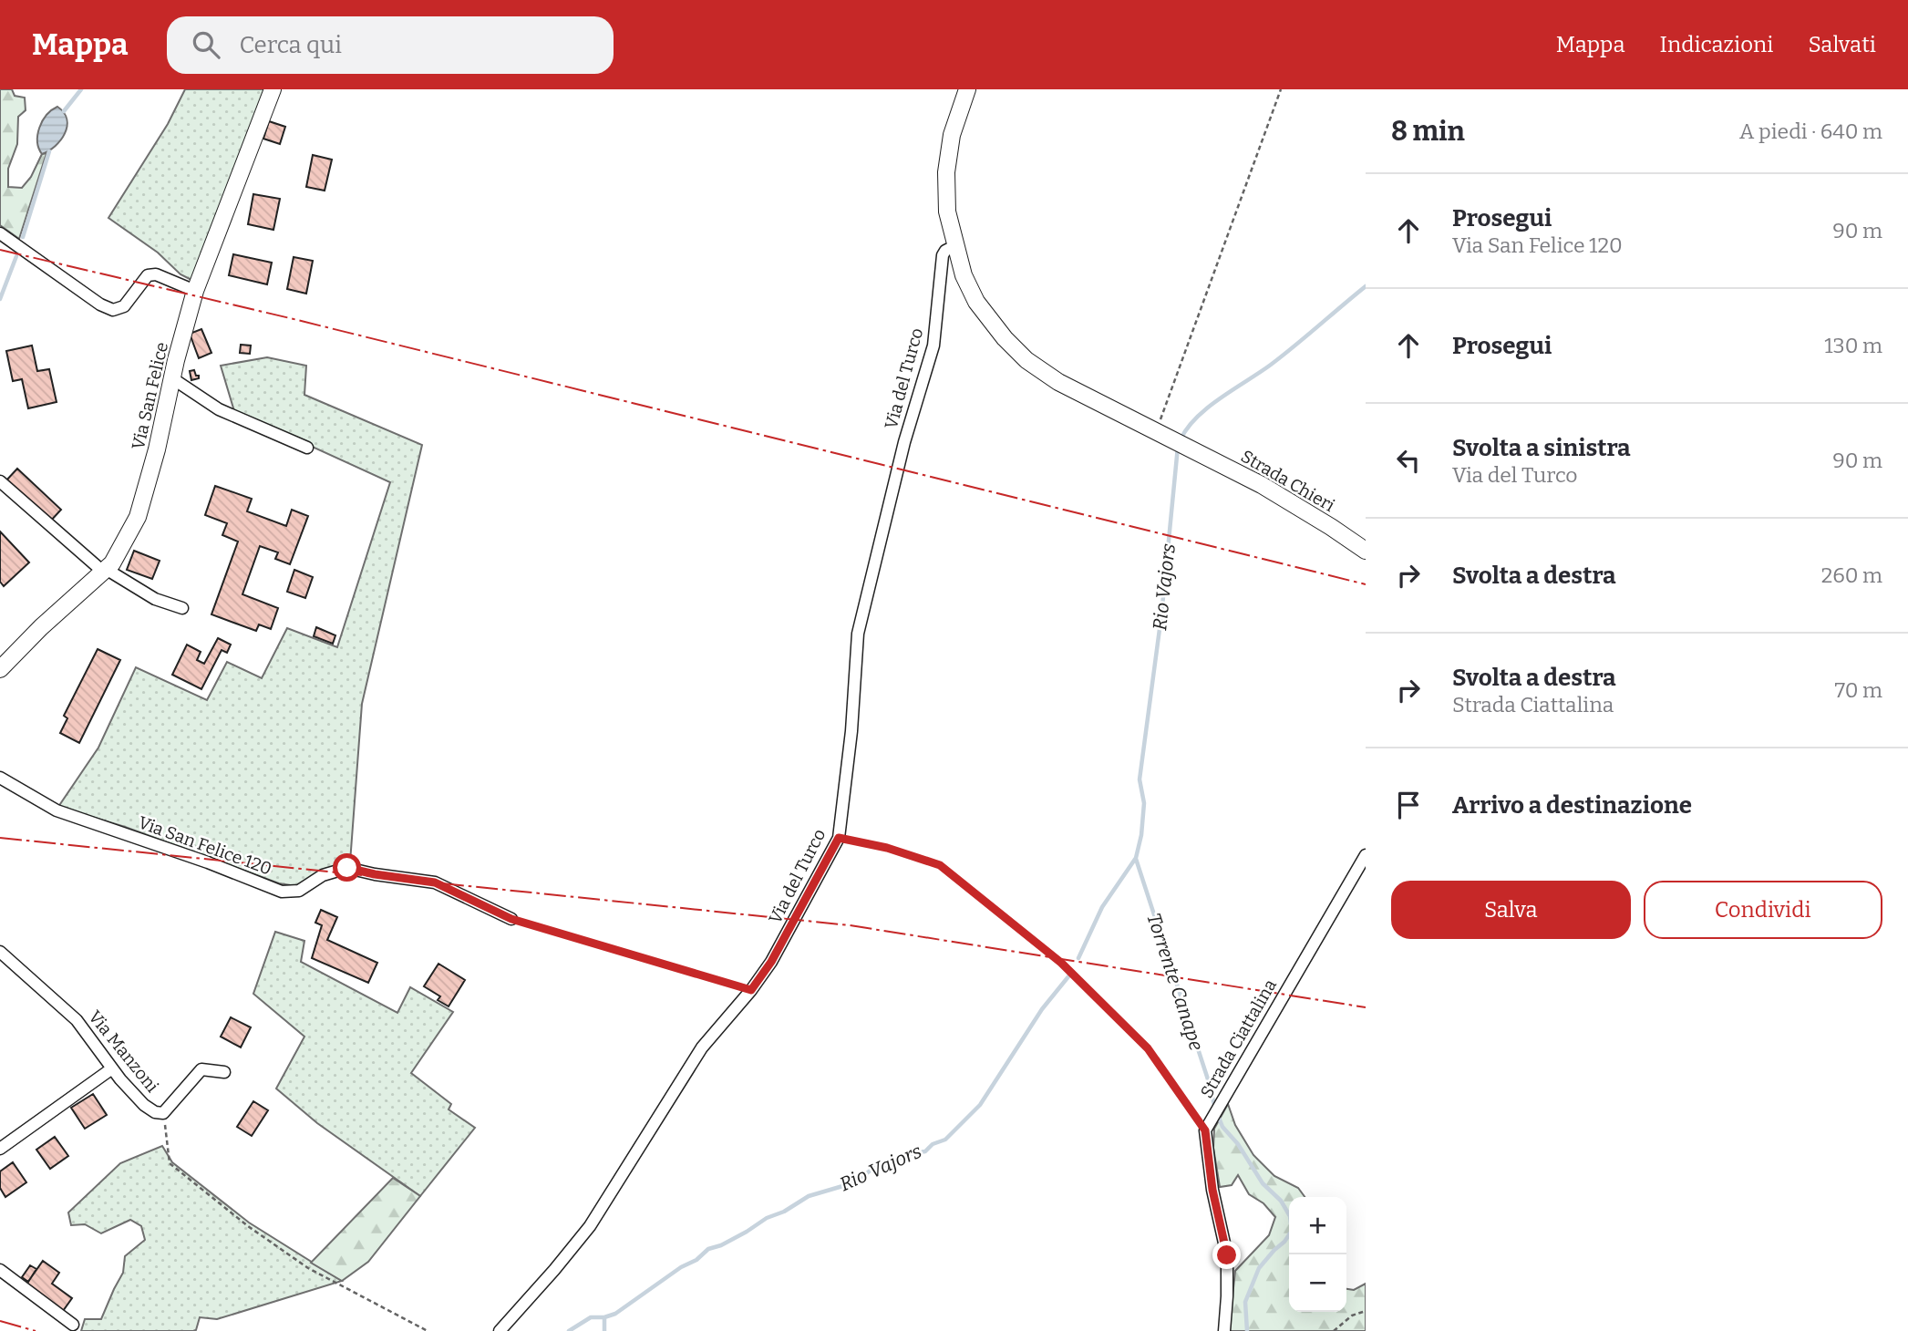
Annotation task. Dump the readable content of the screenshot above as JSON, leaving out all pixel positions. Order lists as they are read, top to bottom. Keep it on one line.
{"streets":{"main road":["Via San Felice","Strada Chieri"],"street":["Via del Turco","Via San Felice 120","Strada Ciattalina","Via Manzoni"]},"crossings":[["Via del Turco","Strada Chieri"]],"water":["Rio Vajors","Torrente Canape"],"page":{"header":"Mappa","search":"Cerca qui","nav":["Mappa","Indicazioni","Salvati"],"heading":["8 min","A piedi · 640 m"],"list":[["Prosegui","Via San Felice 120","90 m"],["Prosegui","130 m"],["Svolta a sinistra","Via del Turco","90 m"],["Svolta a destra","260 m"],["Svolta a destra","Strada Ciattalina","70 m"],"Arrivo a destinazione"],"buttons":["Salva","Condividi"],"map_buttons":["+","−"]}}
